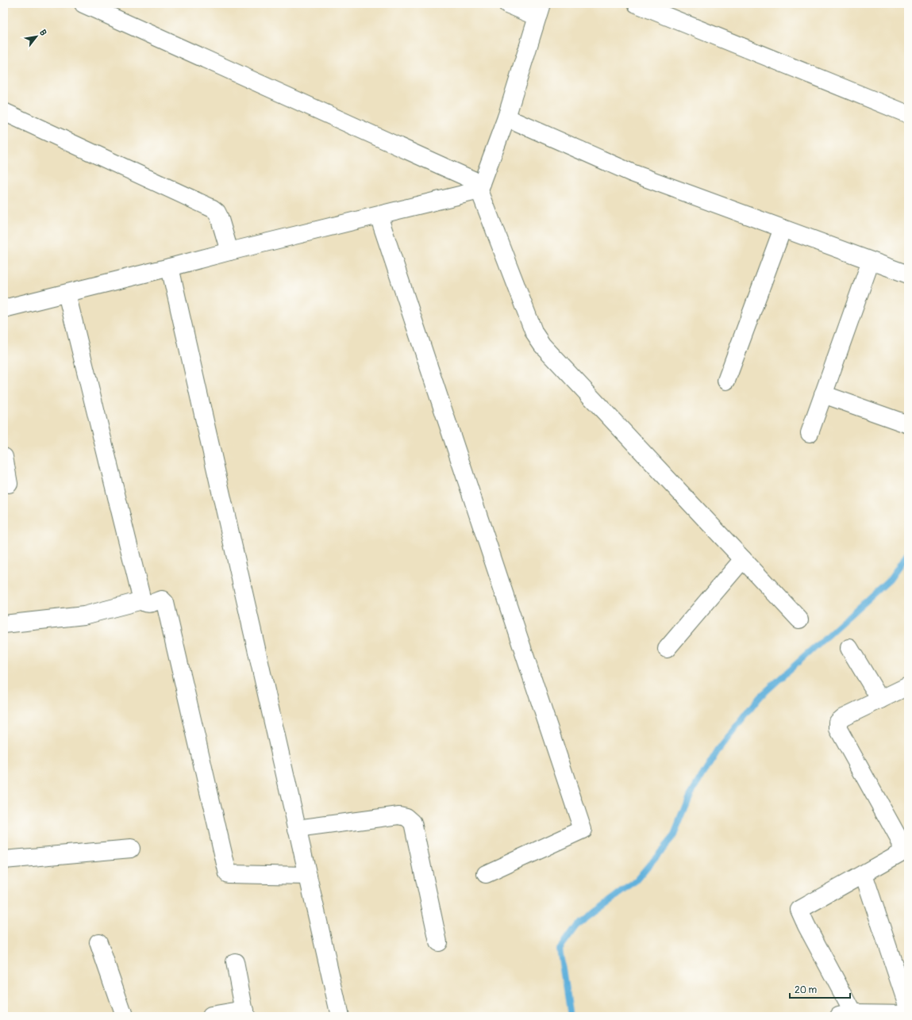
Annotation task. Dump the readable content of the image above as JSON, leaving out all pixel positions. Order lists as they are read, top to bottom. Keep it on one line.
{"scale_bar":"20 m","north":"top right"}
